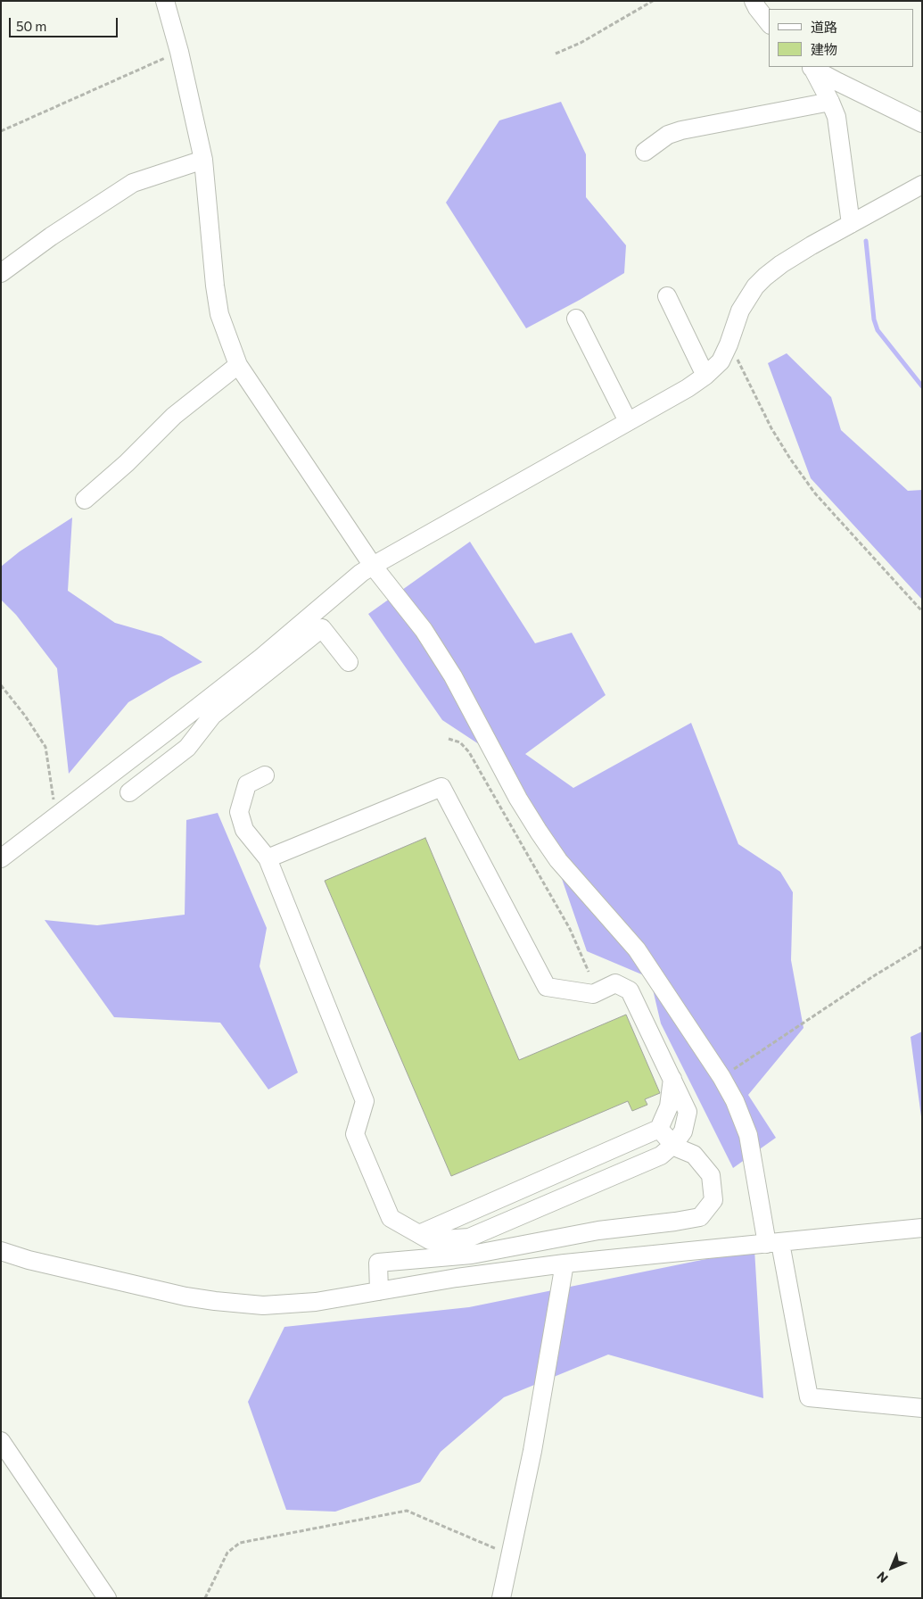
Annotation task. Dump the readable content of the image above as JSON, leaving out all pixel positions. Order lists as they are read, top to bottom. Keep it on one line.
{"legend":["道路","建物"],"scale_bar":"50 m","north":"bottom left"}
